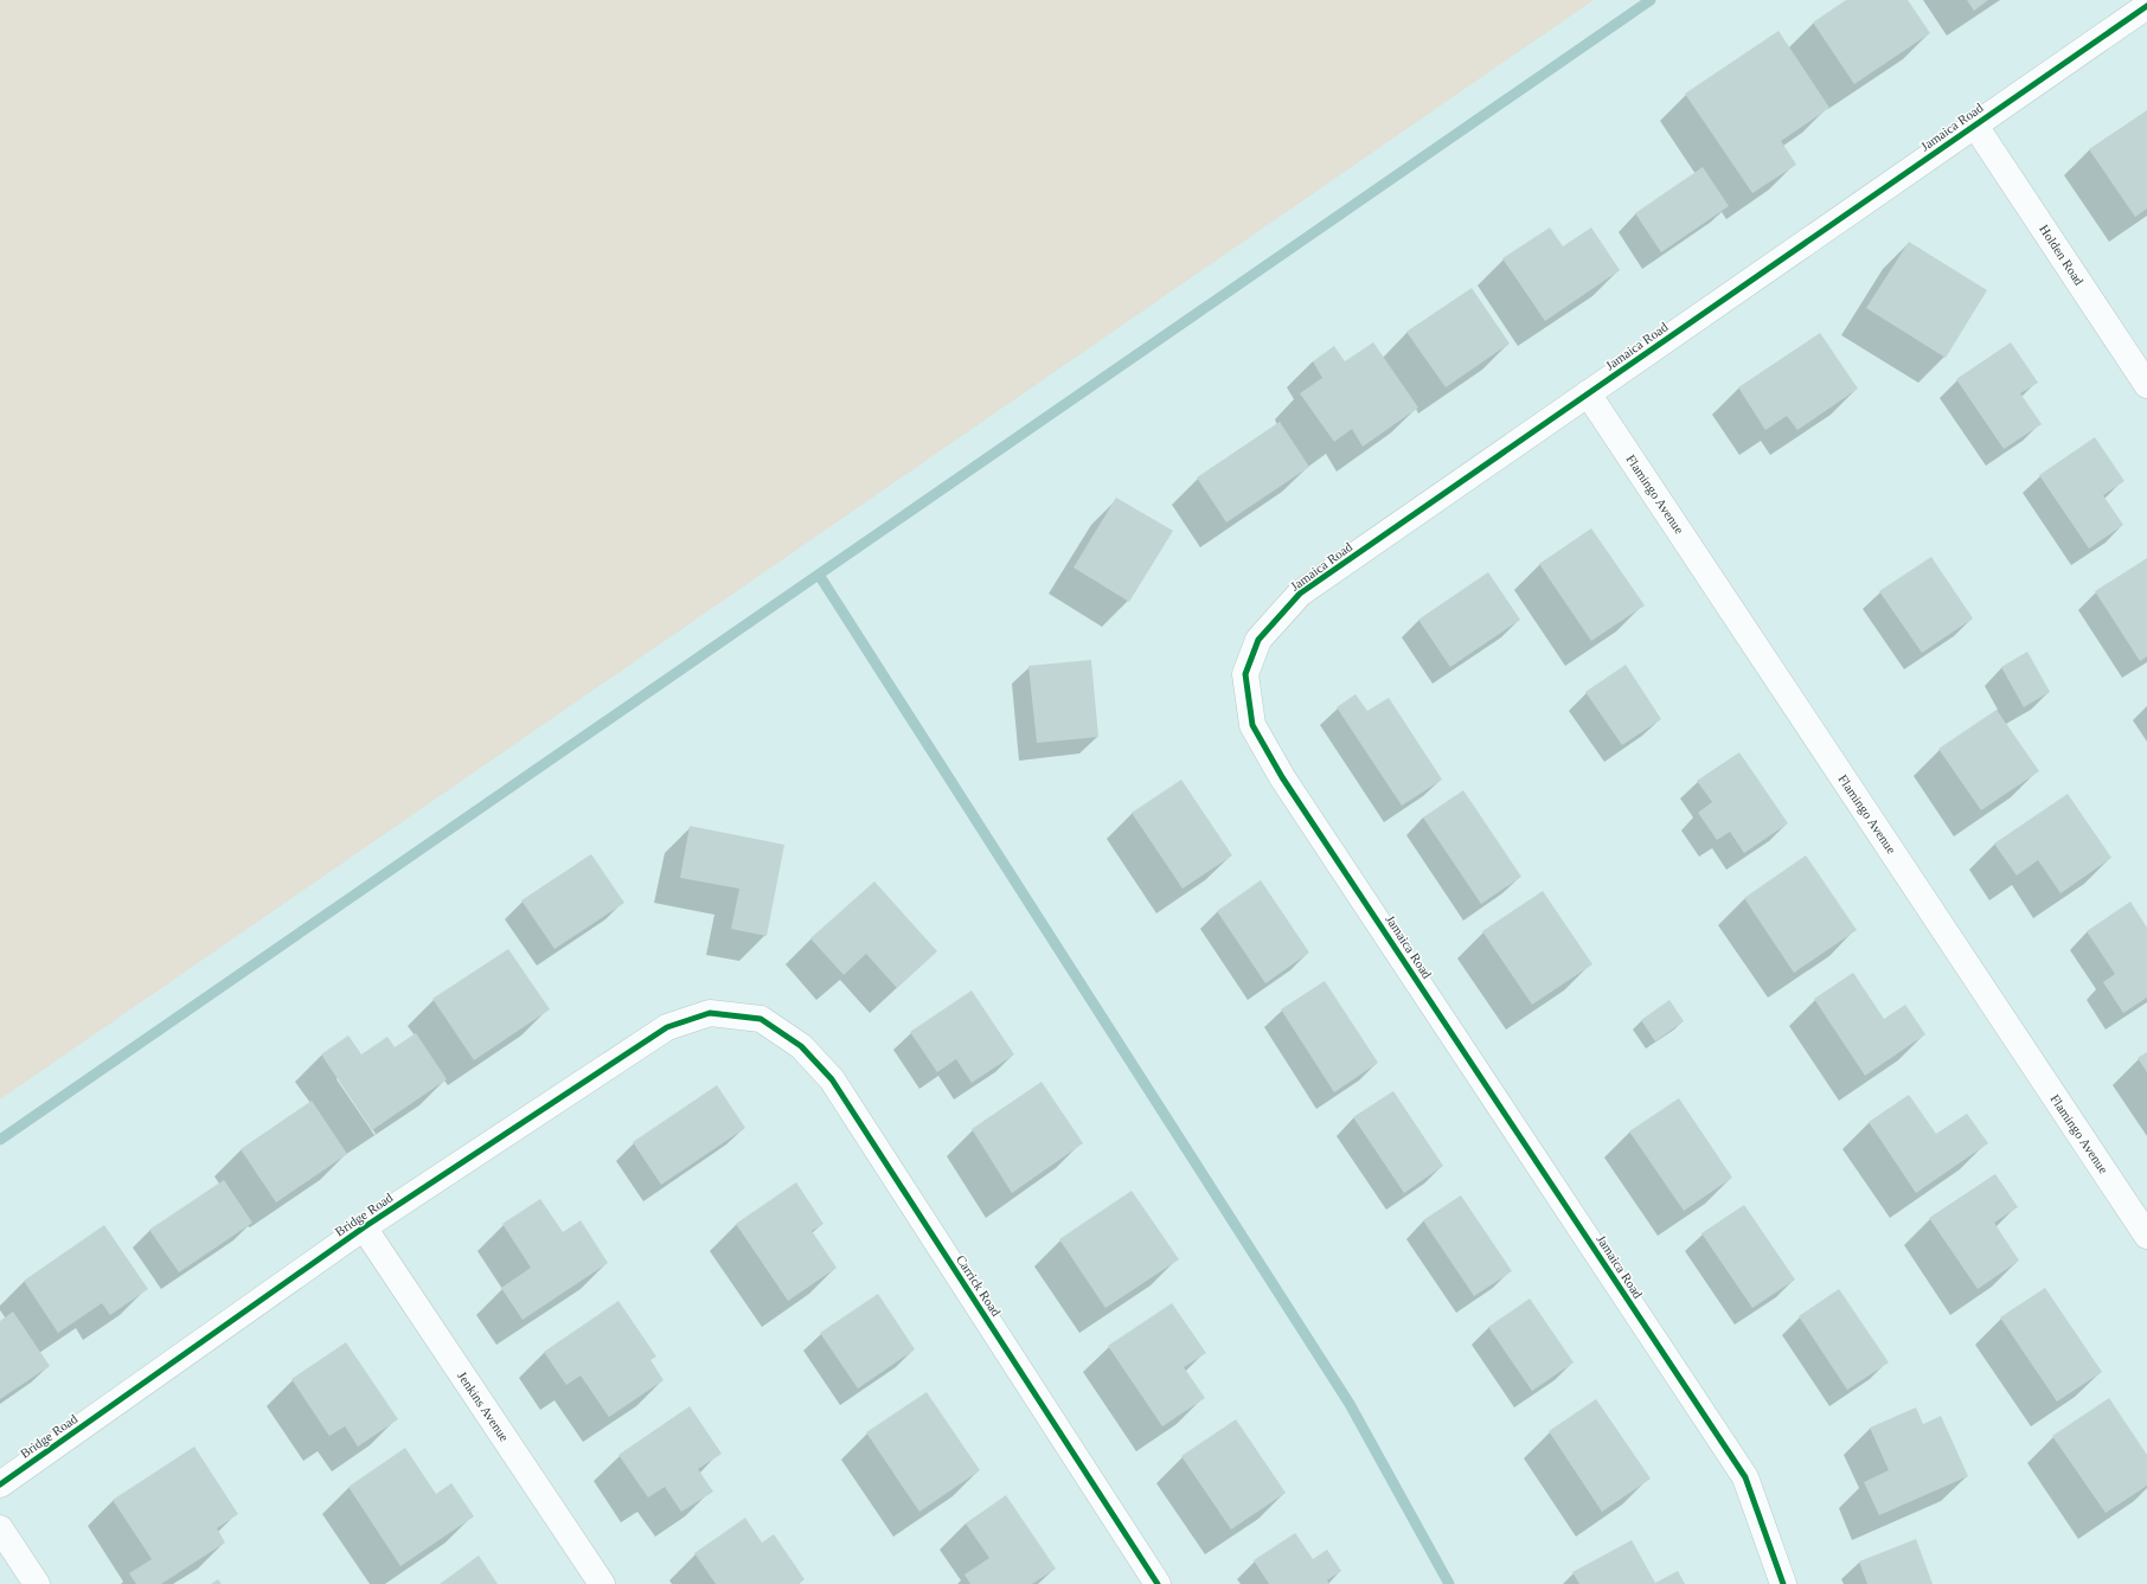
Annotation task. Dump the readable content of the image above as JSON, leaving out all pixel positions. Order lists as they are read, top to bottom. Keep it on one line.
{"streets":{"street":["Jamaica Road","Holden Road","Flamingo Avenue","Bridge Road","Carrick Road","Jenkins Avenue"]},"crossings":[["Jamaica Road","Holden Road"],["Jamaica Road","Flamingo Avenue"],["Bridge Road","Carrick Road"],["Bridge Road","Jenkins Avenue"]]}
